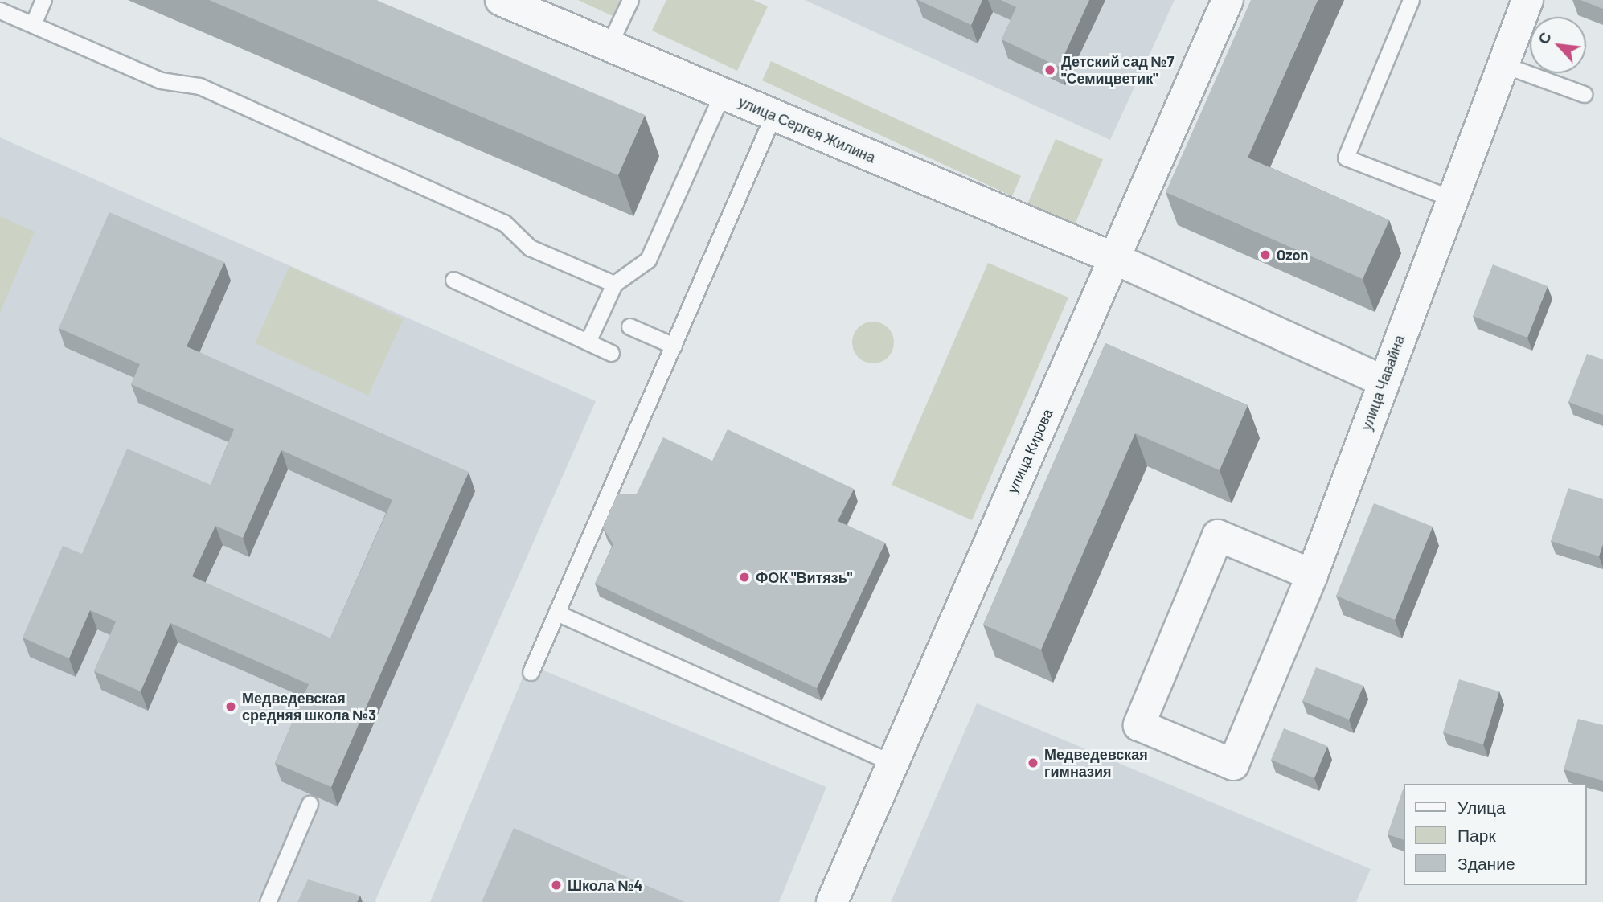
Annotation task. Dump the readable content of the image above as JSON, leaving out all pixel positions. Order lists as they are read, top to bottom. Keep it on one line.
{"streets":{"street":["улица Сергея Жилина","улица Чавайна","улица Кирова"]},"crossings":[["улица Сергея Жилина","улица Чавайна"],["улица Сергея Жилина","улица Кирова"]],"places":["Детский сад №7 \"Семицветик\"","Ozon","ФОК \"Витязь\"","Медведевская средняя школа №3","Медведевская гимназия","Школа №4"],"legend":["Улица","Парк","Здание"],"north":"top left"}
